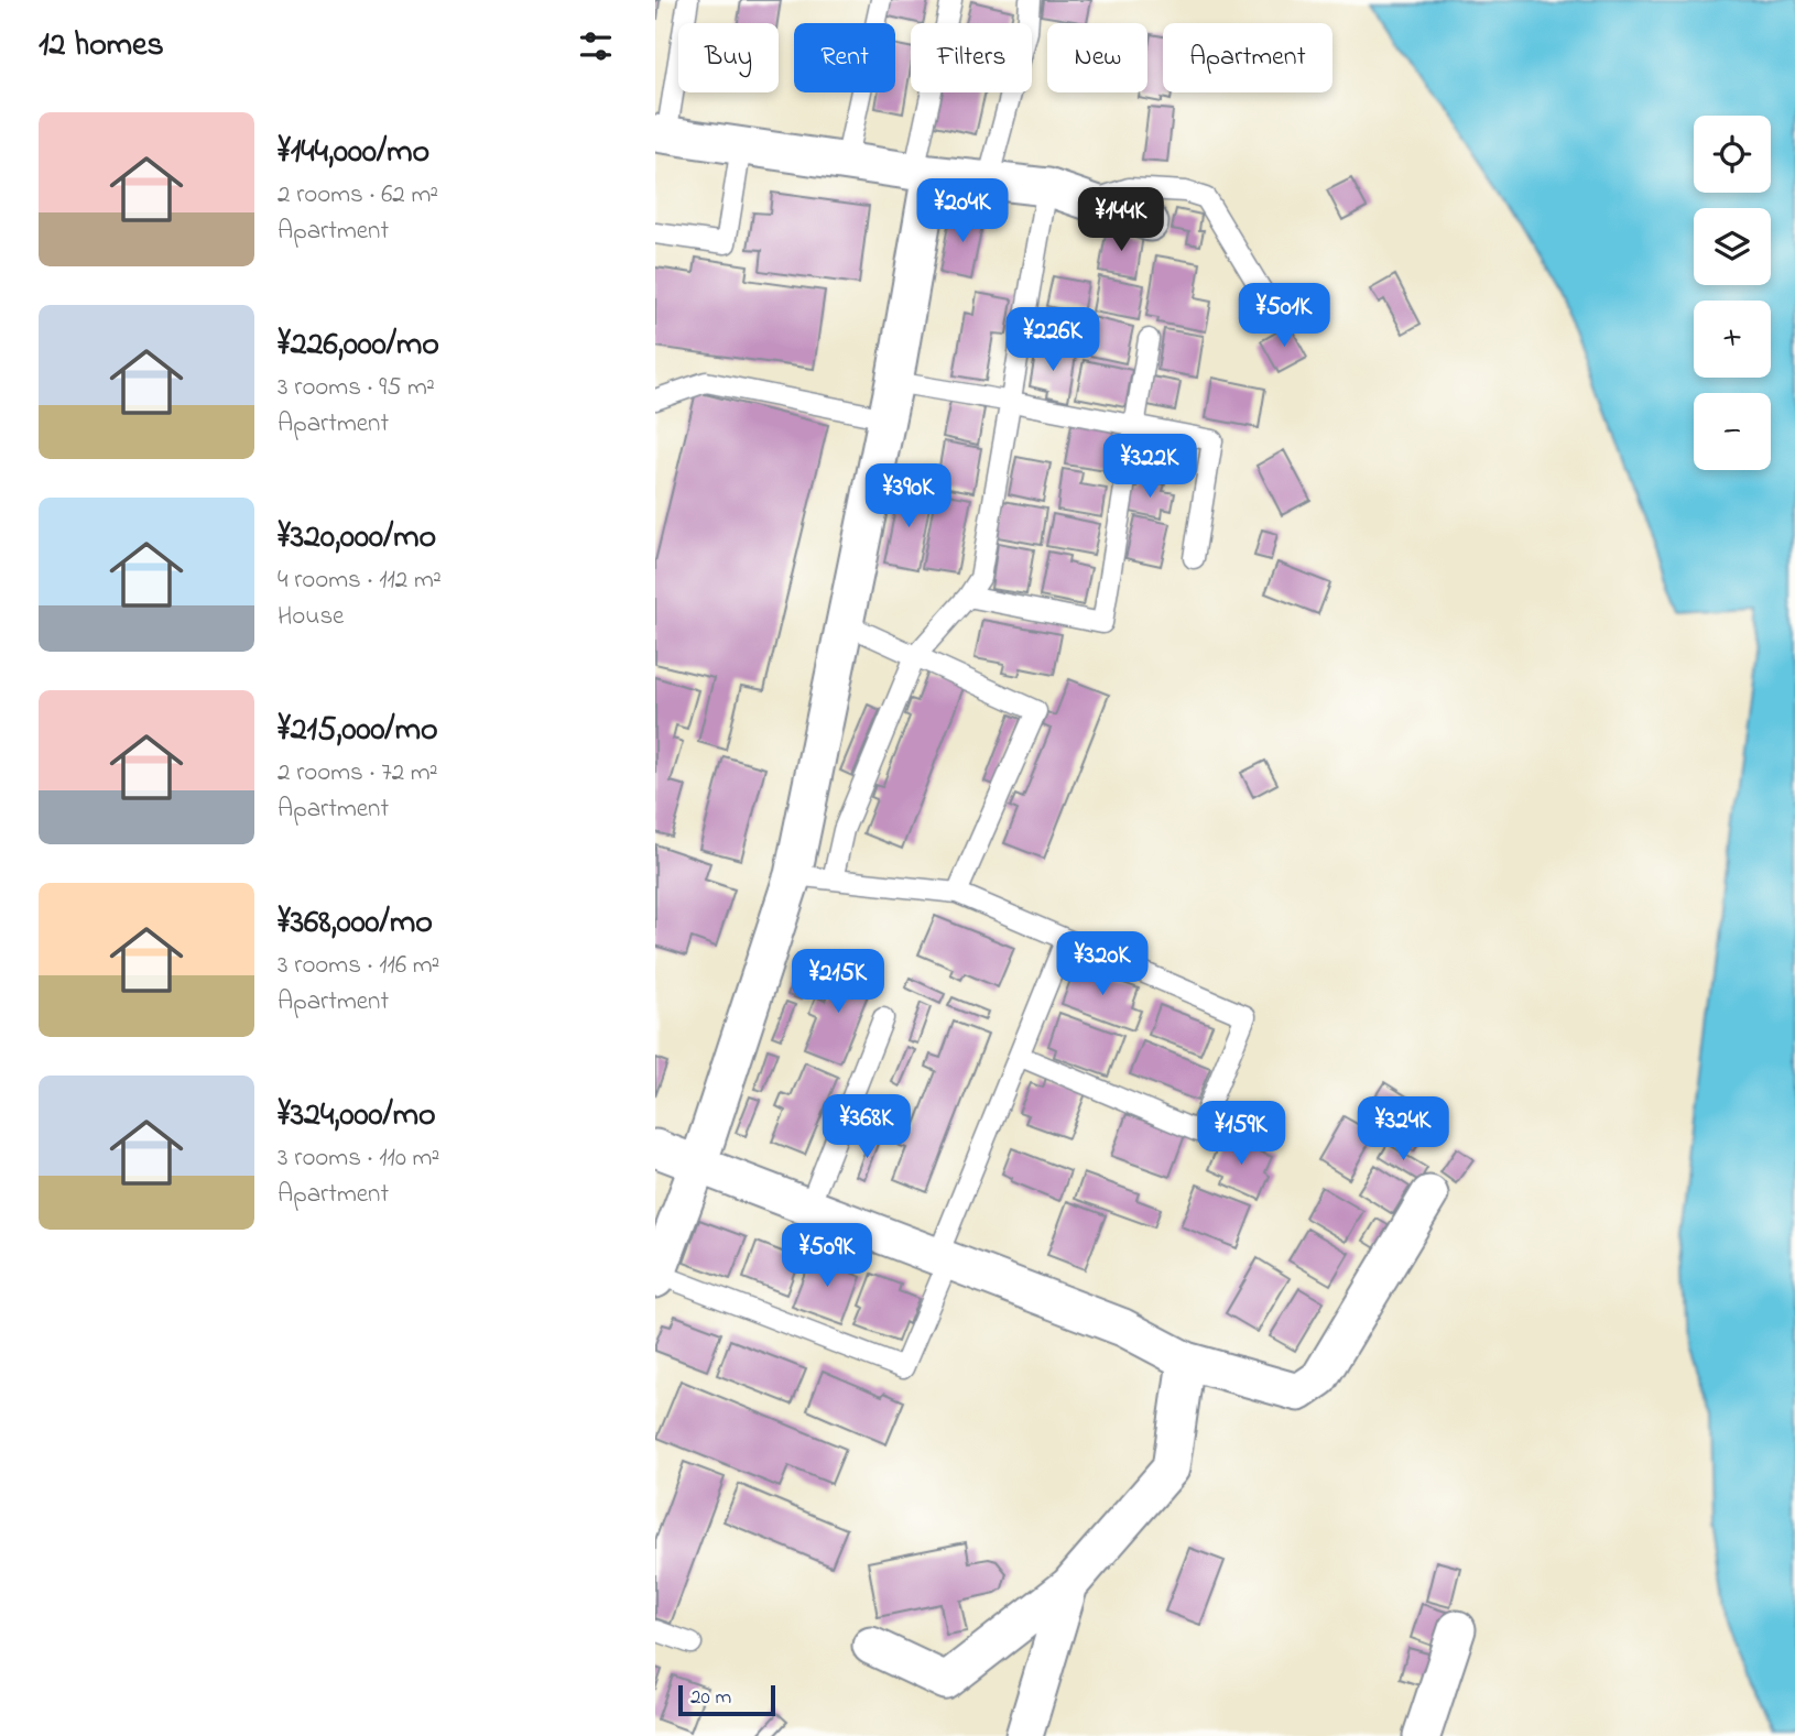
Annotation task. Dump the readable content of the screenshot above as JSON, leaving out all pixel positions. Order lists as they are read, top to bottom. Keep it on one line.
{"scale_bar":"20 m","page":{"heading":"12 homes","chip":["Buy","Rent","Filters","New","Apartment"],"list":[{"name":"¥144,000/mo","note":"2 rooms · 62 m² · Apartment"},{"name":"¥226,000/mo","note":"3 rooms · 95 m² · Apartment"},{"name":"¥320,000/mo","note":"4 rooms · 112 m² · House"},{"name":"¥215,000/mo","note":"2 rooms · 72 m² · Apartment"},{"name":"¥368,000/mo","note":"3 rooms · 116 m² · Apartment"},{"name":"¥324,000/mo","note":"3 rooms · 110 m² · Apartment"}],"map_buttons":["+","−"],"price":["¥204K","¥144K","¥501K","¥226K","¥322K","¥390K","¥320K","¥215K","¥368K","¥324K","¥159K","¥509K"],"scale":"20 m"}}
